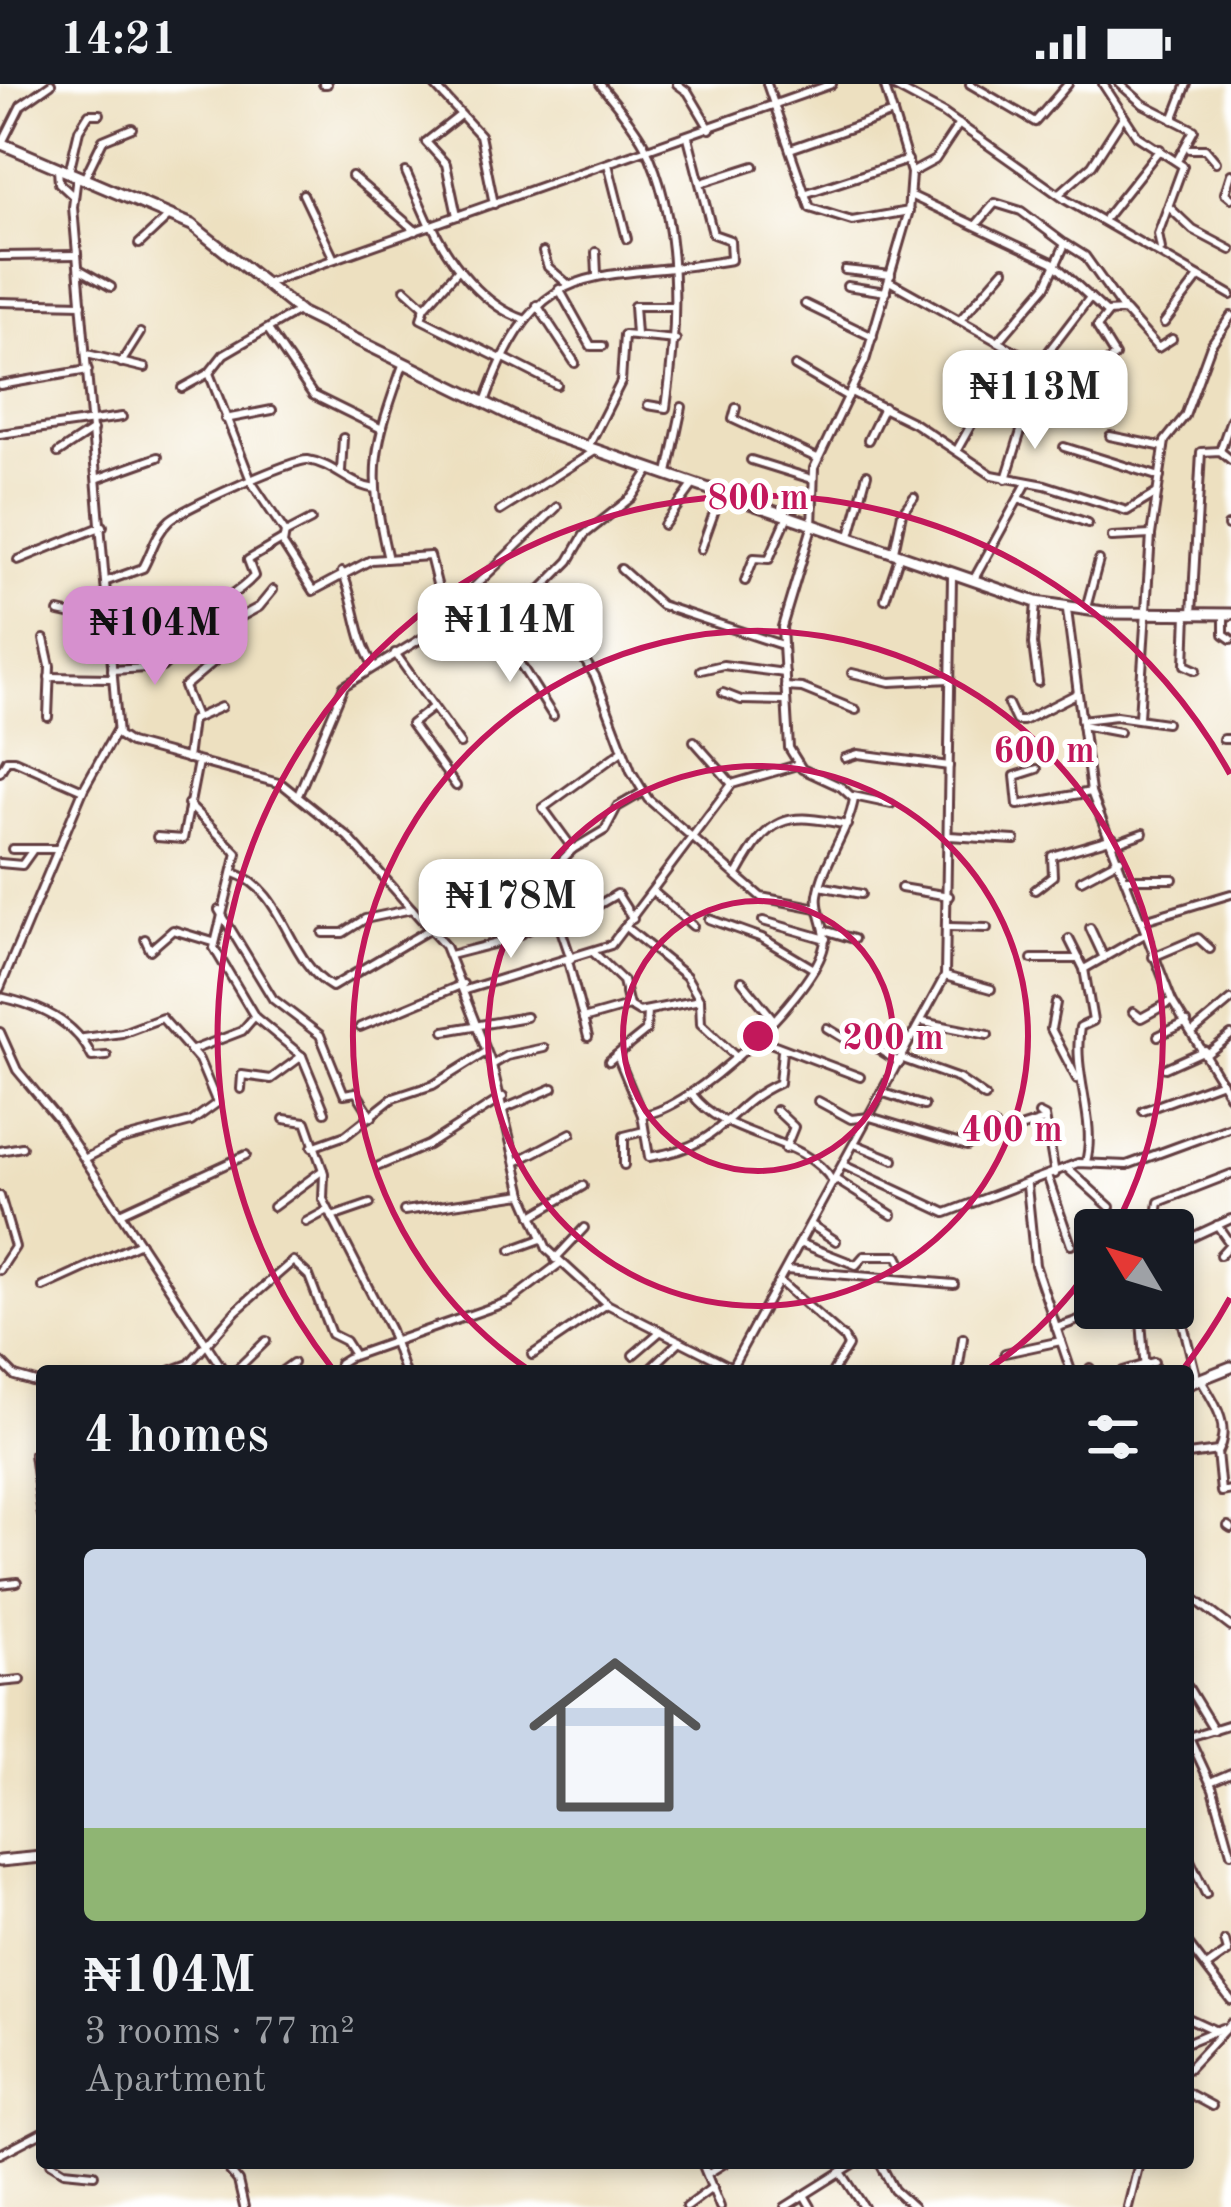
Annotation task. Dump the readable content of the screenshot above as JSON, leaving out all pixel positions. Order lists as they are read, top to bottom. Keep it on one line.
{"north":"top left","page":{"status":"14:21","price":["₦113M","₦114M","₦104M","₦178M"],"heading":"4 homes","list":[{"name":"₦104M","note":"3 rooms · 77 m² · Apartment"}]},"rings":["800 m","600 m","200 m","400 m"]}
